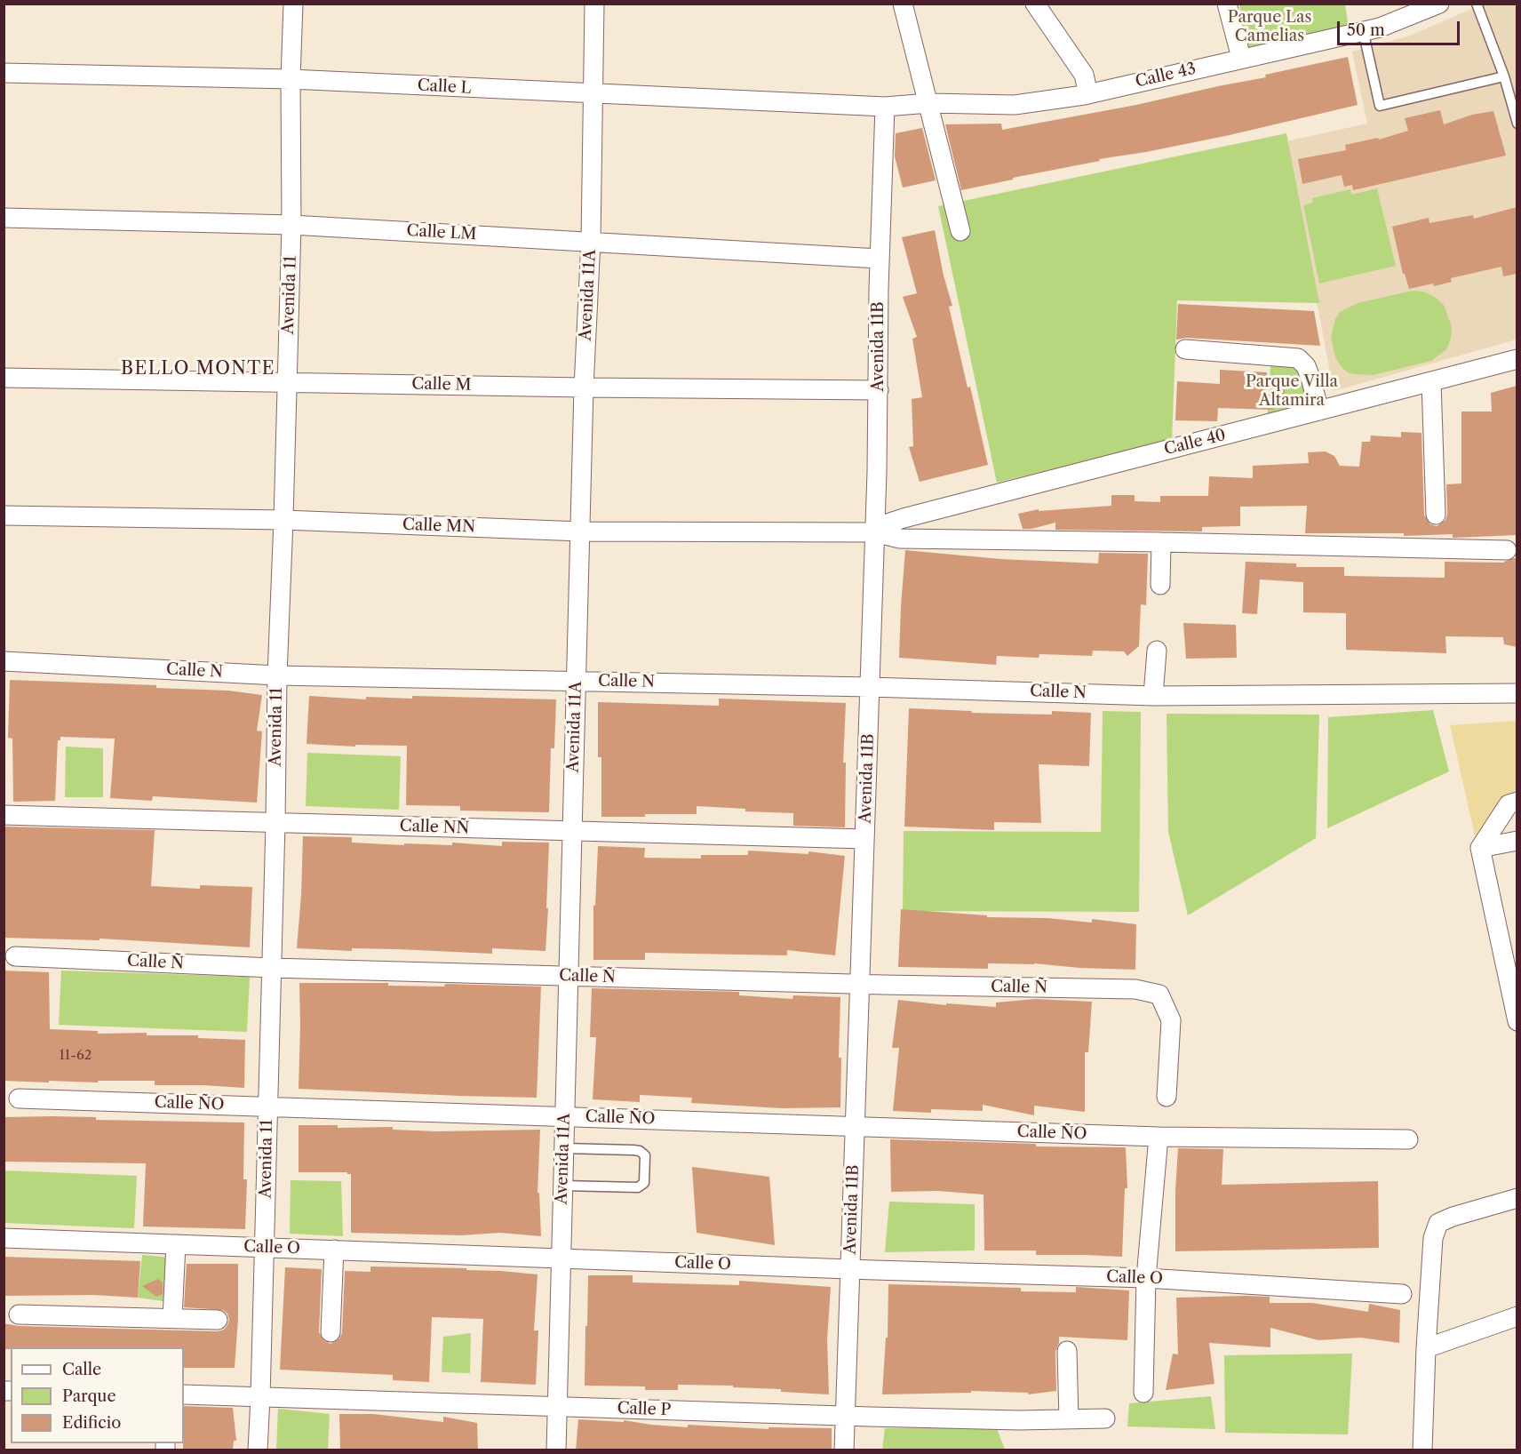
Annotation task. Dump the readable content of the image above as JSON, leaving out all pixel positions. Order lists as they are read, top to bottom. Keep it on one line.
{"streets":{"street":["Calle 43","Calle L","Calle LM","Avenida 11","Avenida 11A","Avenida 11B","Calle M","Calle 40","Calle MN","Calle N","Calle NÑ","Calle Ñ","Calle ÑO","Calle O","Calle P"]},"crossings":[["Calle 43","Calle L"],["Calle 43","Avenida 11B"],["Calle L","Avenida 11"],["Calle L","Avenida 11A"],["Calle L","Avenida 11B"],["Calle LM","Avenida 11"],["Calle LM","Avenida 11A"],["Calle LM","Avenida 11B"],["Avenida 11","Calle M"],["Avenida 11","Calle MN"],["Avenida 11","Calle N"],["Avenida 11","Calle NÑ"],["Avenida 11","Calle Ñ"],["Avenida 11","Calle ÑO"],["Avenida 11","Calle O"],["Avenida 11","Calle P"],["Avenida 11A","Calle M"],["Avenida 11A","Calle MN"],["Avenida 11A","Calle N"],["Avenida 11A","Calle NÑ"],["Avenida 11A","Calle Ñ"],["Avenida 11A","Calle ÑO"],["Avenida 11A","Calle O"],["Avenida 11A","Calle P"],["Avenida 11B","Calle M"],["Avenida 11B","Calle 40"],["Avenida 11B","Calle MN"],["Avenida 11B","Calle N"],["Avenida 11B","Calle NÑ"],["Avenida 11B","Calle Ñ"],["Avenida 11B","Calle ÑO"],["Avenida 11B","Calle O"],["Avenida 11B","Calle P"],["Calle 40","Calle MN"]],"districts":["BELLO MONTE"],"parks":["Parque Las Camelias","Parque Villa Altamira"],"house_numbers":["11-62"],"legend":["Calle","Parque","Edificio"],"scale_bar":"50 m"}
